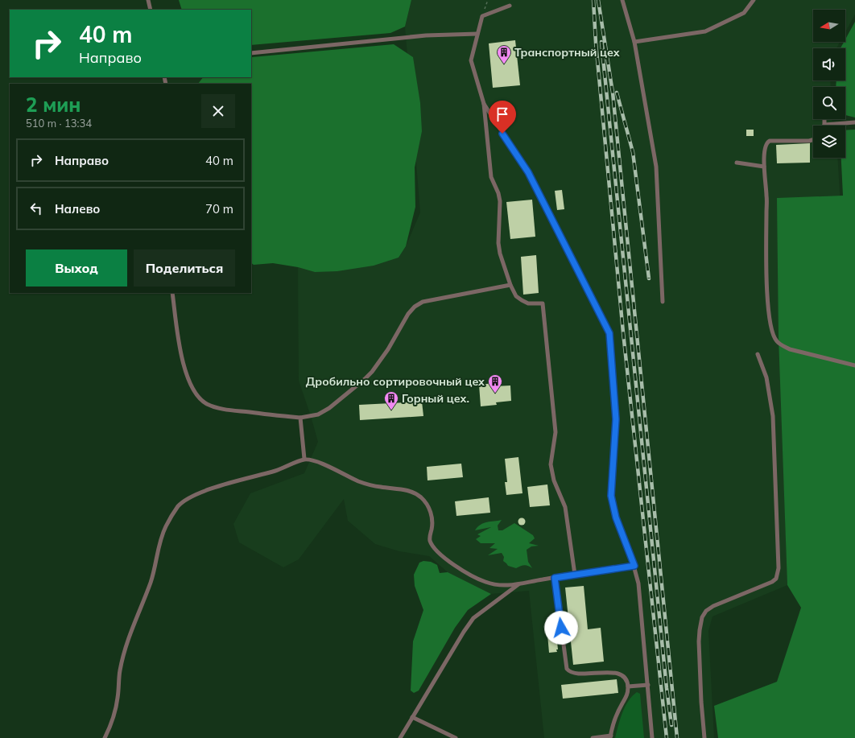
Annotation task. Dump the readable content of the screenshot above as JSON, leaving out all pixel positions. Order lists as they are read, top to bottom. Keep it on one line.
{"places":{"building":["Транспортный цех","Дробильно сортировочный цех","Горный цех."]},"north":"left","page":{"turn":["40 m","Направо"],"heading":["2 мин","510 m · 13:34"],"list":[{"name":"Направо","value":"40 m"},{"name":"Налево","value":"70 m"}],"buttons":["Выход","Поделиться"]}}
